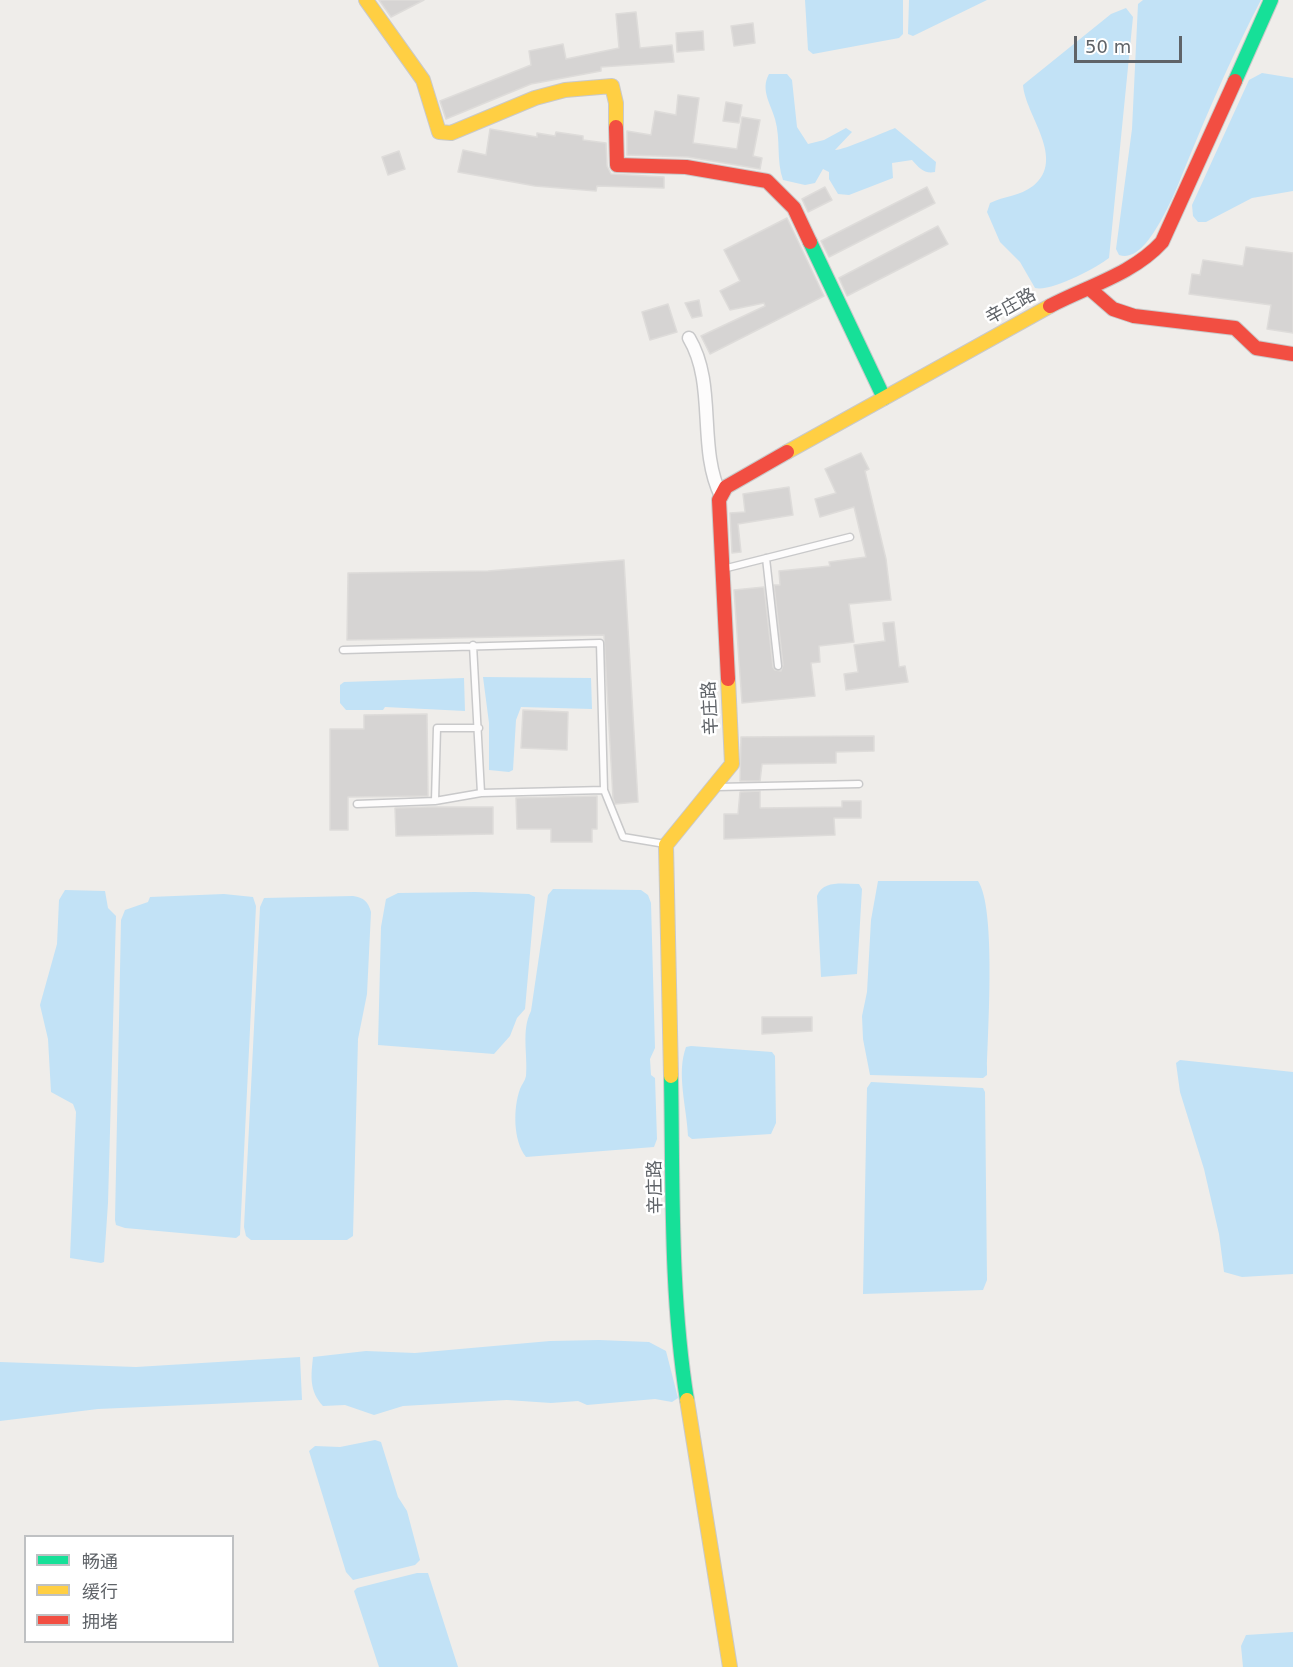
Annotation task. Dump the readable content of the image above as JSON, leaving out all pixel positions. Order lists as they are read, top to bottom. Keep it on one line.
{"streets":{"street":["辛庄路"]},"legend":["畅通","缓行","拥堵"],"scale_bar":"50 m"}
